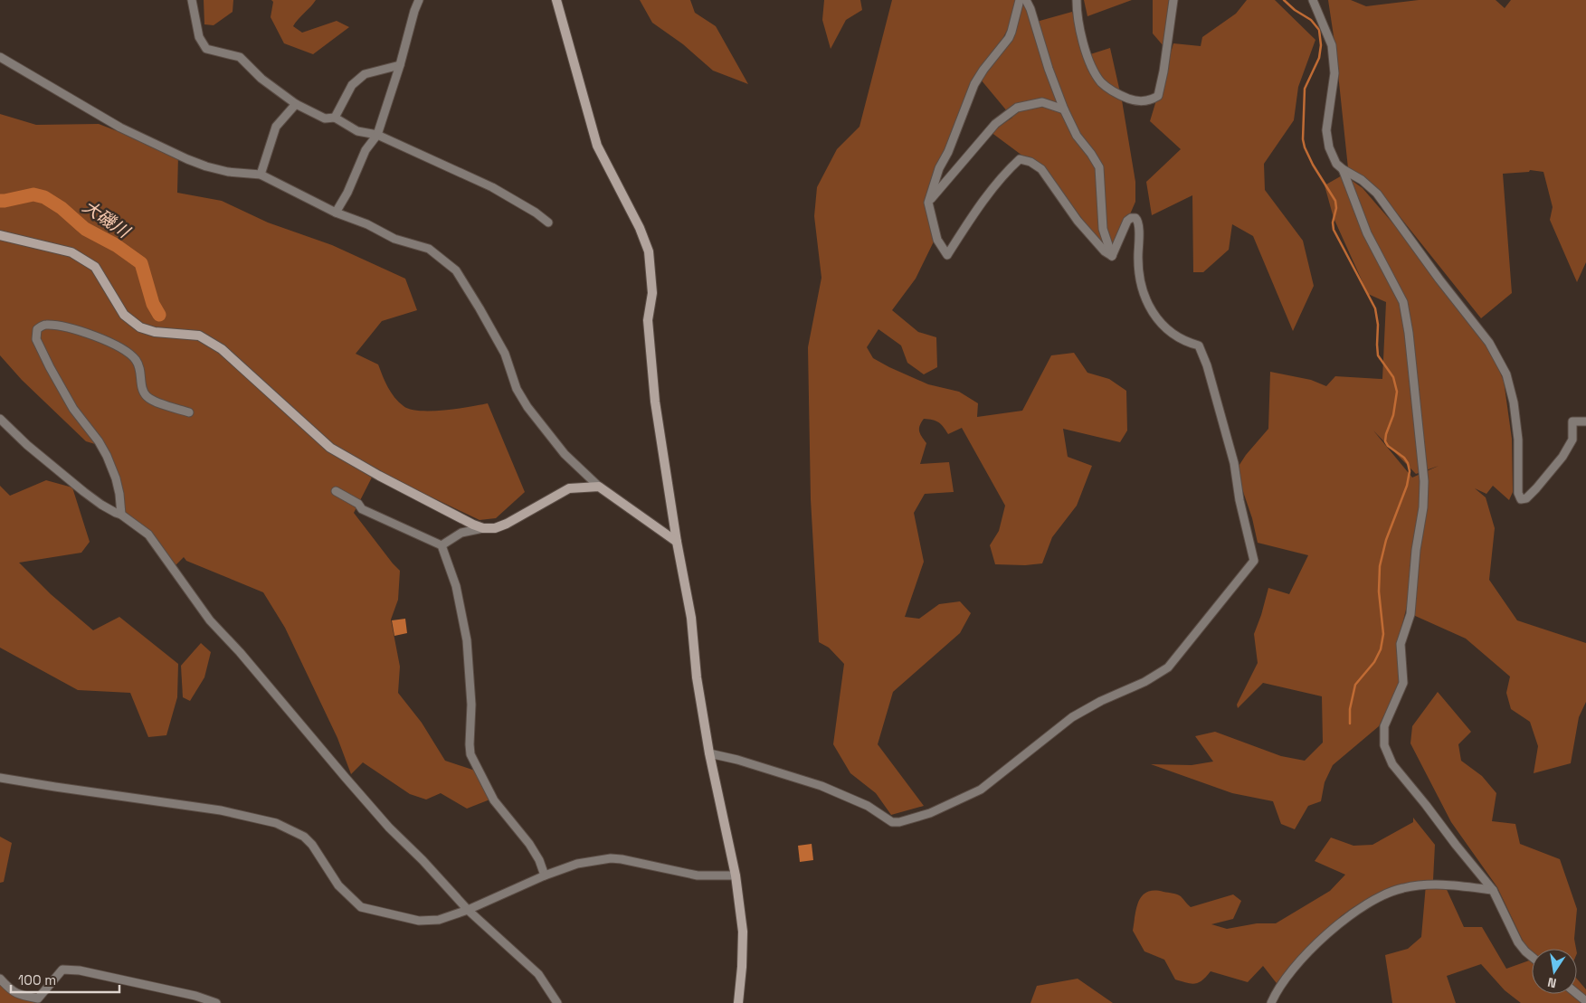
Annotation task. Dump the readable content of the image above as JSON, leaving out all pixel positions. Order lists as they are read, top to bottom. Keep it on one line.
{"water":["大磯川"],"scale_bar":"100 m","north":"bottom"}
